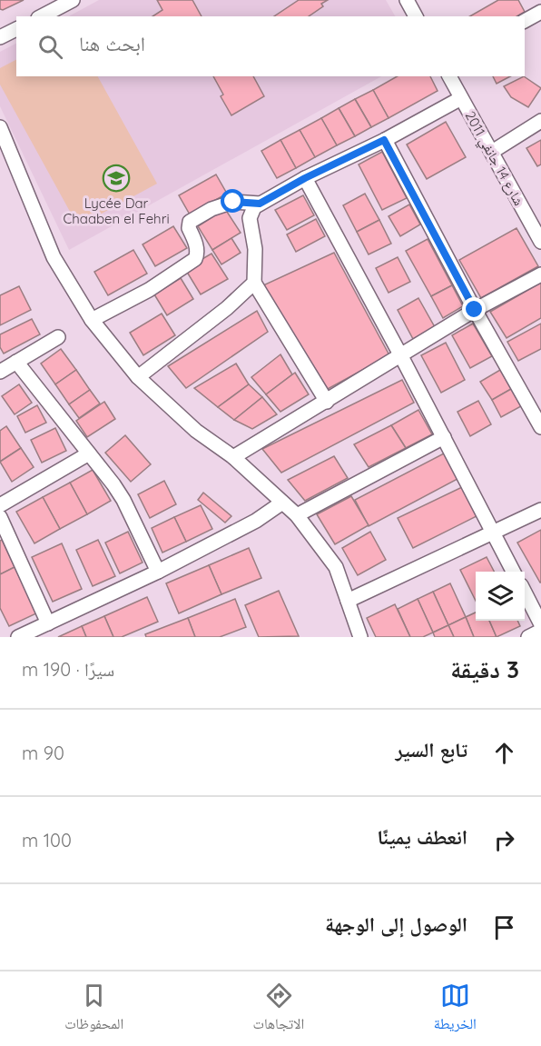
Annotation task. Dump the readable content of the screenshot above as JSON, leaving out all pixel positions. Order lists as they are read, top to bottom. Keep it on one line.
{"streets":{"street":["شارع 14 جانفي 2011"]},"places":{"school or university":["Lycée Dar Chaaben el Fehri"]},"page":{"search":"ابحث هنا","heading":["3 دقيقة","سيرًا · 190 m"],"list":[["تابع السير","90 m"],["انعطف يمينًا","100 m"],"الوصول إلى الوجهة"],"nav":["الخريطة","الاتجاهات","المحفوظات"]}}
